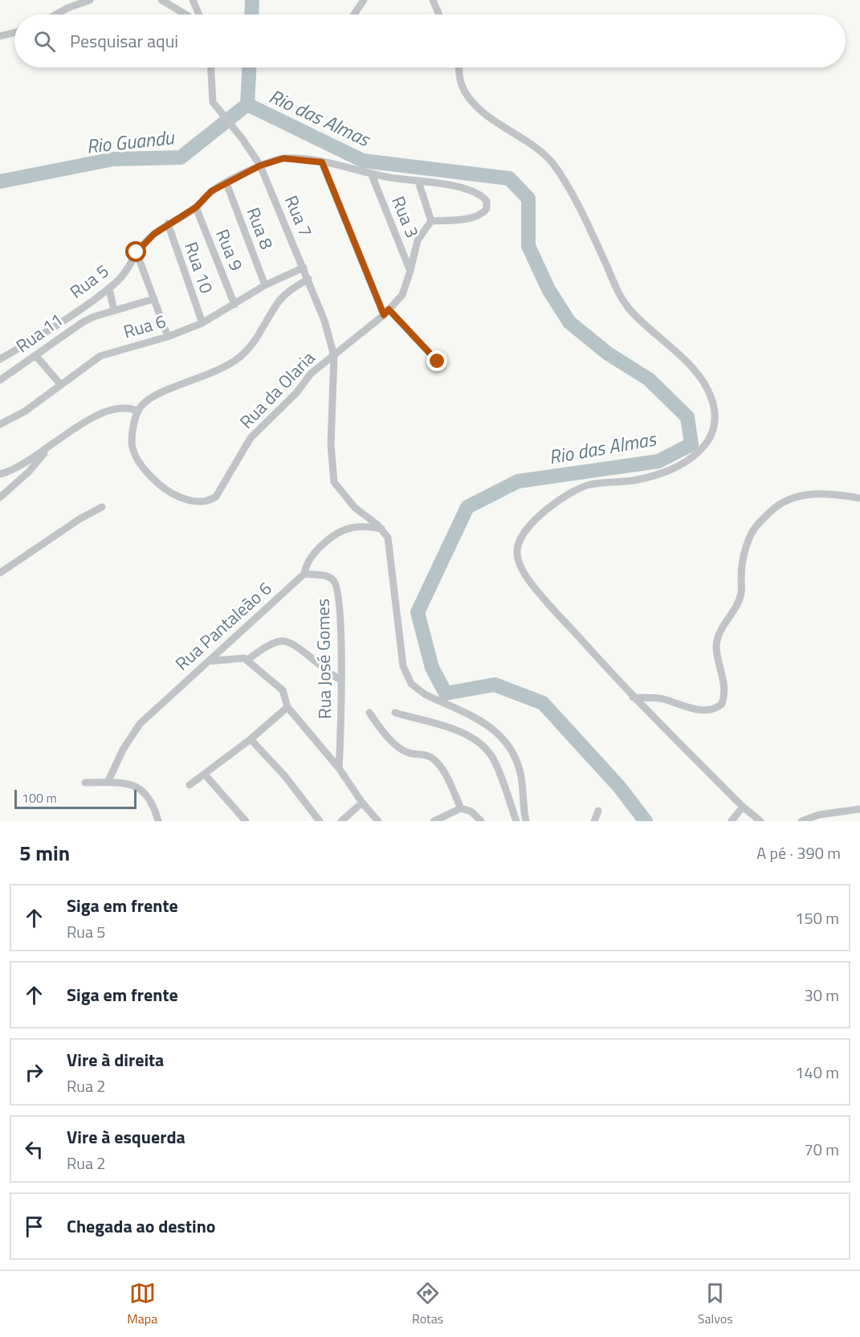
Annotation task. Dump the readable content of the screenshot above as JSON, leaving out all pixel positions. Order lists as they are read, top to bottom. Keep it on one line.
{"streets":{"street":["Rua 7","Rua 3","Rua 8","Rua 9","Rua 10","Rua 5","Rua 6","Rua 11","Rua da Olaria","Rua Pantaleão 6","Rua José Gomes"]},"crossings":[["Rua 7","Rua 5"],["Rua 7","Rua 6"],["Rua 7","Rua da Olaria"],["Rua 7","Rua Pantaleão 6"],["Rua 3","Rua da Olaria"],["Rua 8","Rua 5"],["Rua 8","Rua 6"],["Rua 9","Rua 5"],["Rua 9","Rua 6"],["Rua 10","Rua 5"],["Rua 10","Rua 6"],["Rua Pantaleão 6","Rua José Gomes"]],"water":["Rio das Almas","Rio Guandu"],"scale_bar":"100 m","page":{"search":"Pesquisar aqui","scale":"100 m","heading":["5 min","A pé · 390 m"],"list":[["Siga em frente","Rua 5","150 m"],["Siga em frente","30 m"],["Vire à direita","Rua 2","140 m"],["Vire à esquerda","Rua 2","70 m"],"Chegada ao destino"],"nav":["Mapa","Rotas","Salvos"]}}
